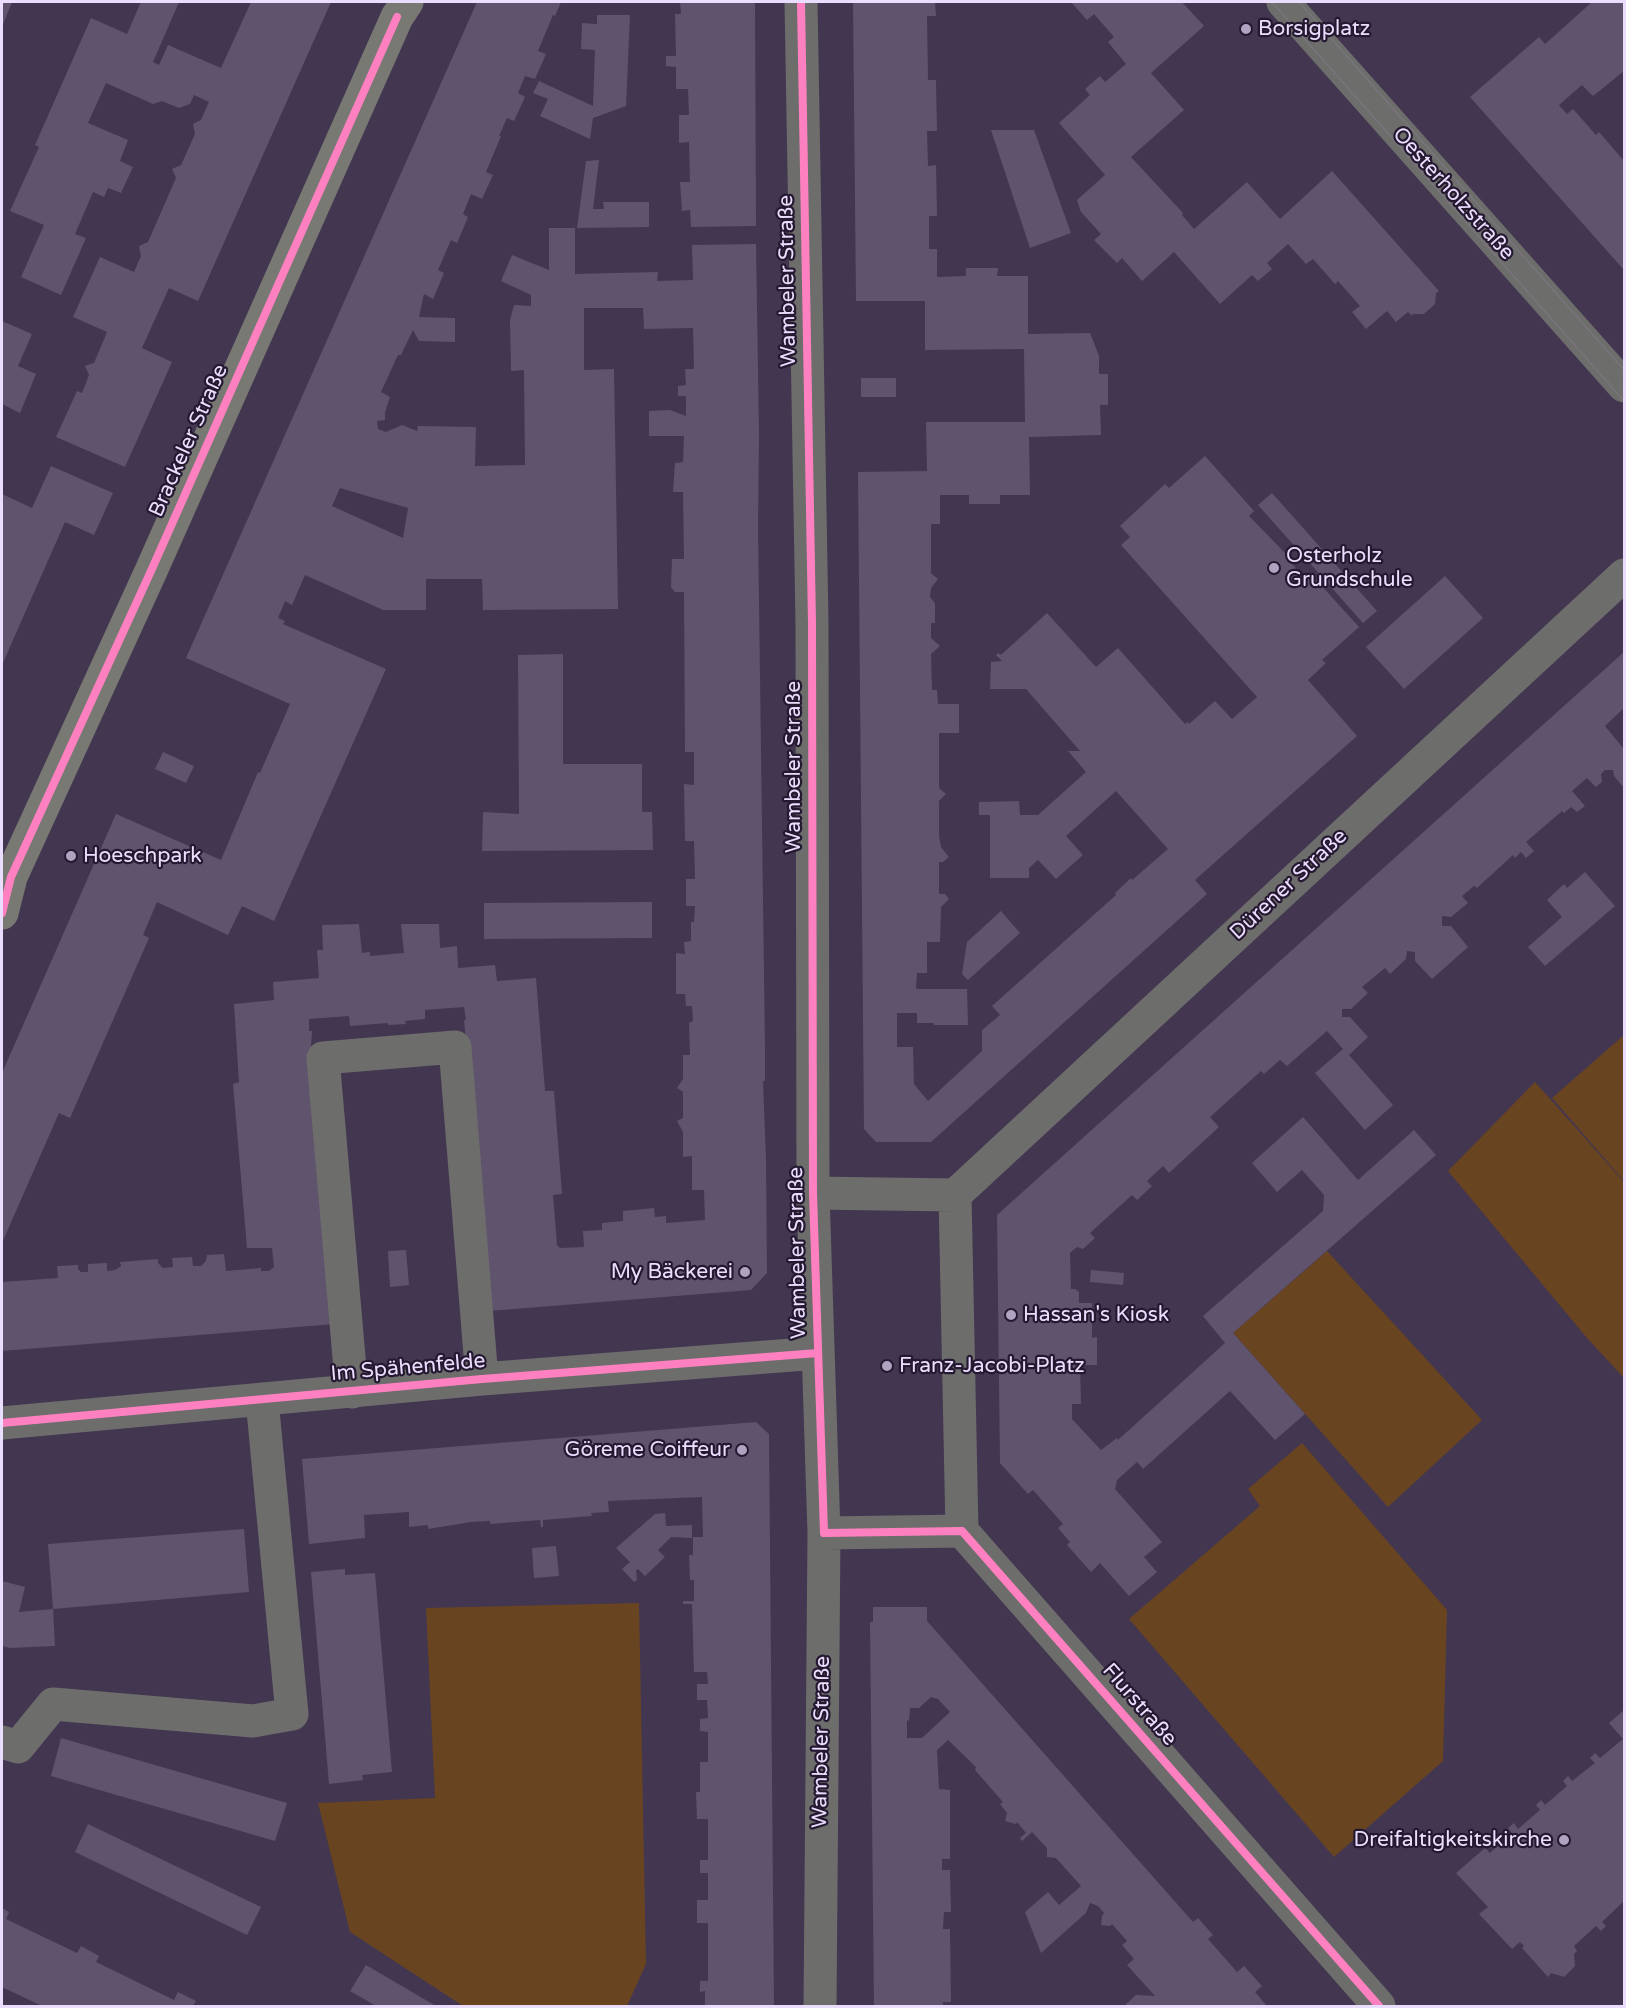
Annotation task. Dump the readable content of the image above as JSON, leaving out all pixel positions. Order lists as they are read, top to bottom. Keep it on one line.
{"streets":{"main road":["Brackeler Straße"],"street":["Oesterholzstraße","Wambeler Straße","Dürener Straße","Im Spähenfelde","Flurstraße"]},"crossings":[["Wambeler Straße","Im Spähenfelde"]],"places":["Borsigplatz","Osterholz Grundschule","Hoeschpark","My Bäckerei","Hassan's Kiosk","Franz-Jacobi-Platz","Göreme Coiffeur","Dreifaltigkeitskirche"]}
